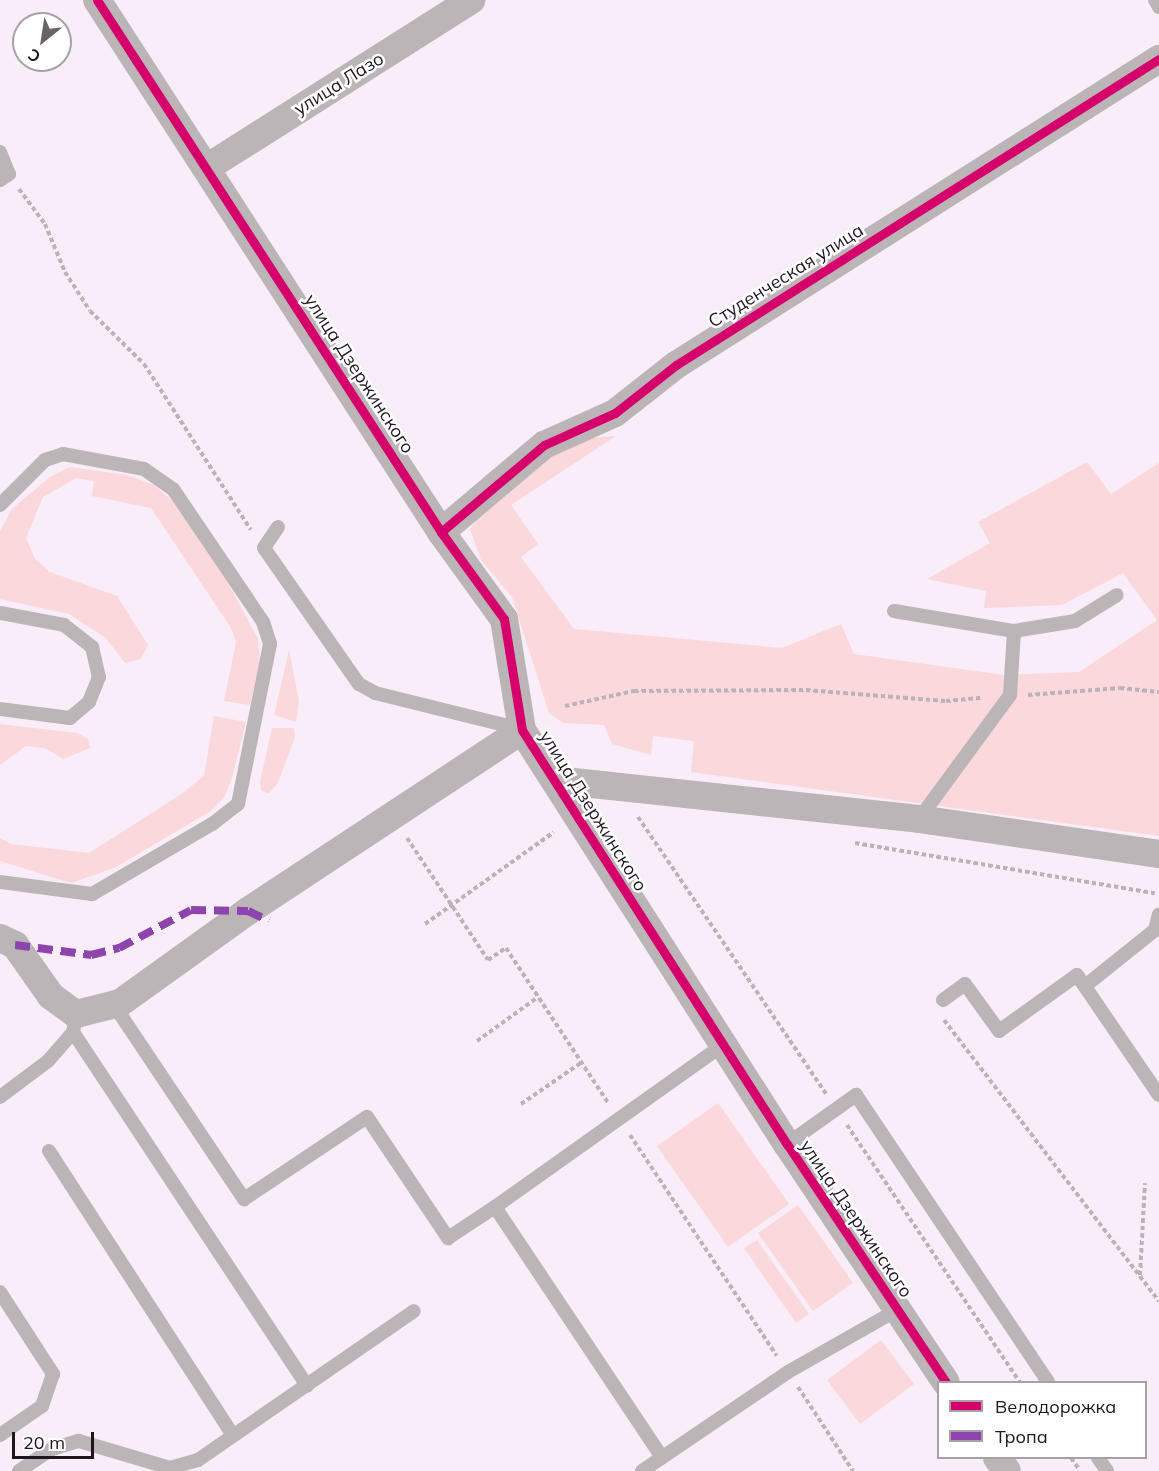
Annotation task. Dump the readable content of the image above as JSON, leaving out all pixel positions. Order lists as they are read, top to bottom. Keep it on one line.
{"streets":{"street":["улица Лазо","Студенческая улица","улица Дзержинского"]},"crossings":[["улица Лазо","улица Дзержинского"],["Студенческая улица","улица Дзержинского"]],"legend":["Велодорожка","Тропа"],"scale_bar":"20 m","north":"bottom left"}
